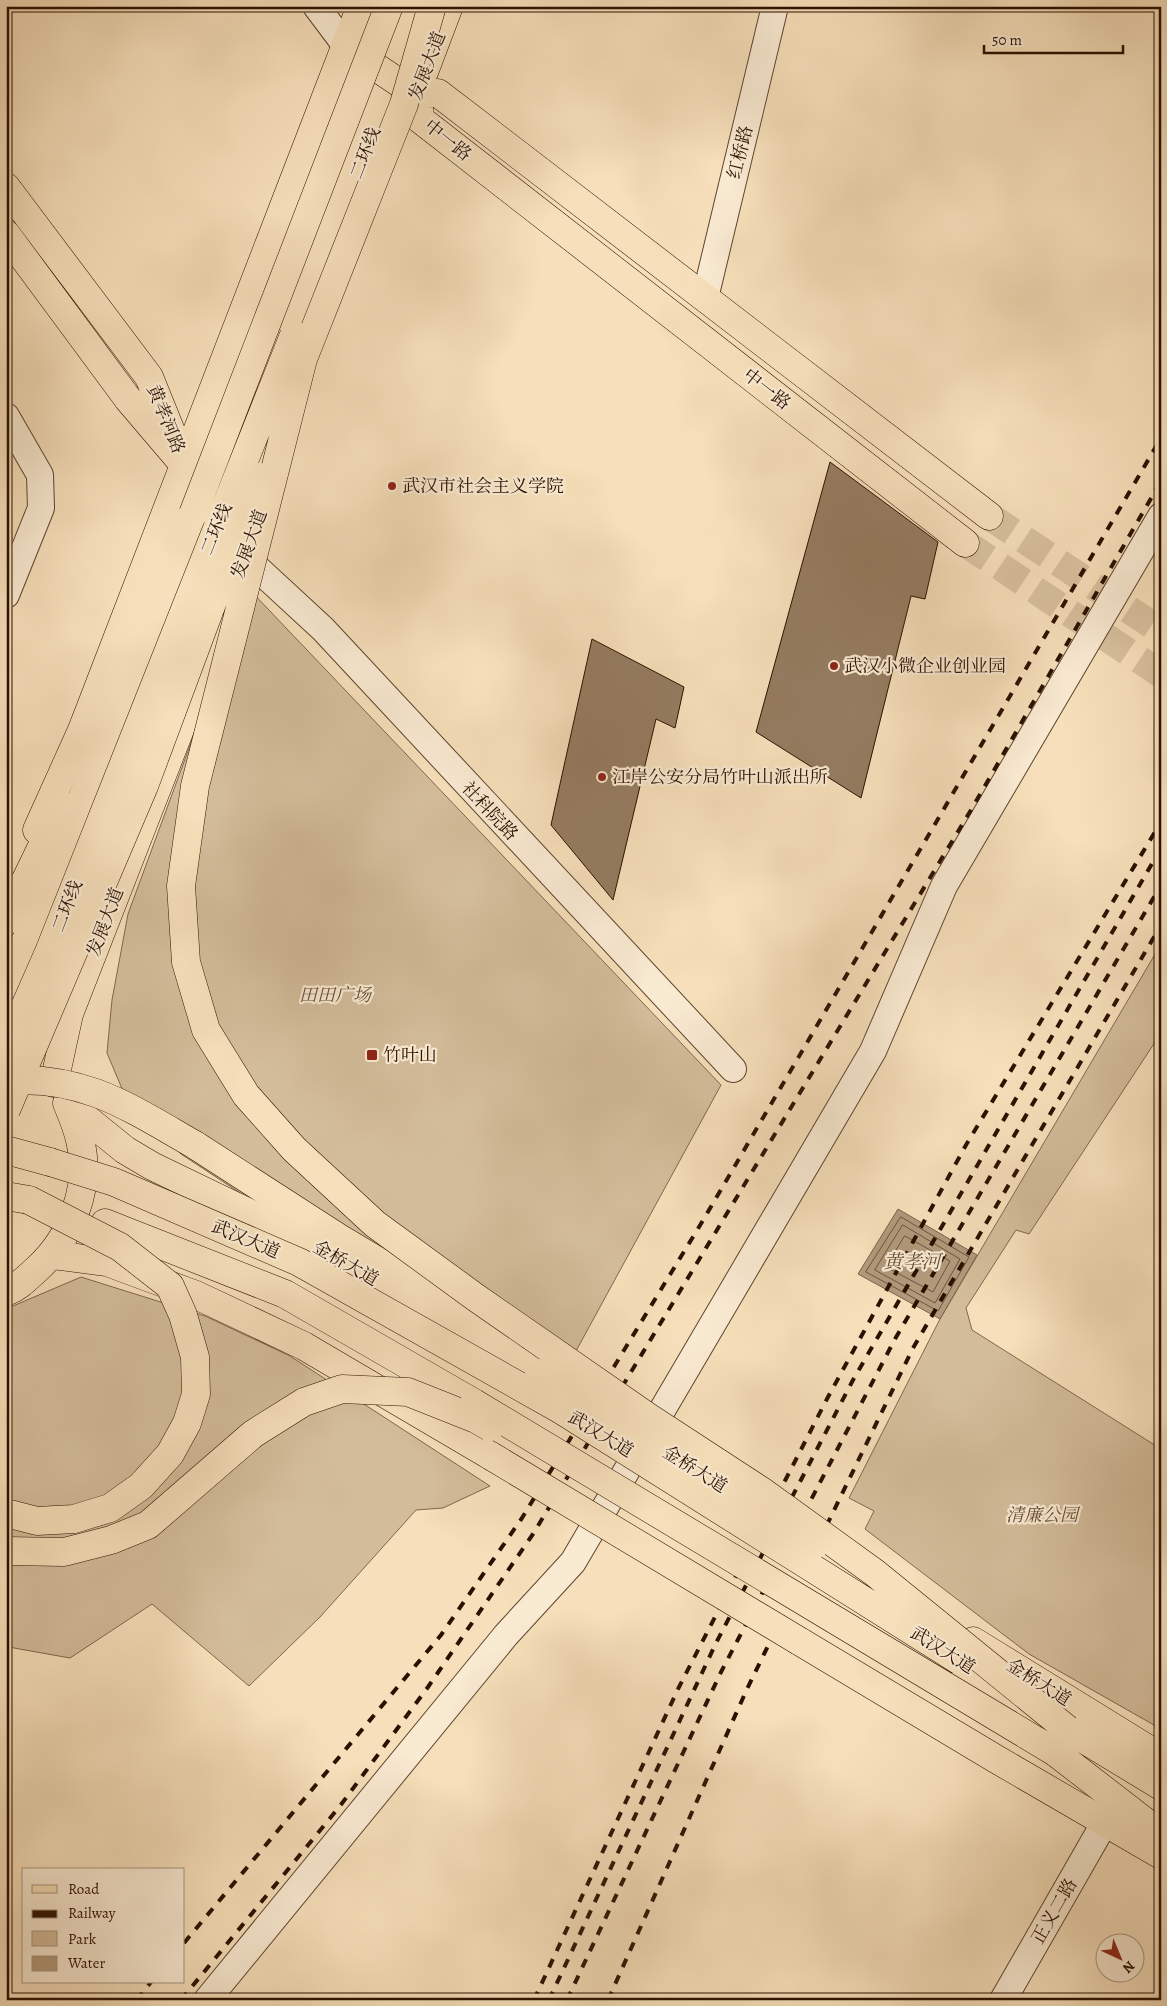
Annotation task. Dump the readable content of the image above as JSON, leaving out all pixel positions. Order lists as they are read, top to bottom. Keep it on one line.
{"streets":{"main road":["发展大道","中一路","二环线","黄孝河路","武汉大道","金桥大道"],"street":["红桥路","社科院路","正义二路"]},"crossings":[["发展大道","中一路"],["发展大道","社科院路"],["发展大道","金桥大道"],["中一路","红桥路"]],"water":["黄孝河"],"parks":["田田广场","清廉公园"],"places":{"other":["武汉市社会主义学院","武汉小微企业创业园","江岸公安分局竹叶山派出所"],"transit":["竹叶山"]},"legend":["Road","Railway","Park","Water"],"scale_bar":"50 m","north":"bottom right"}
